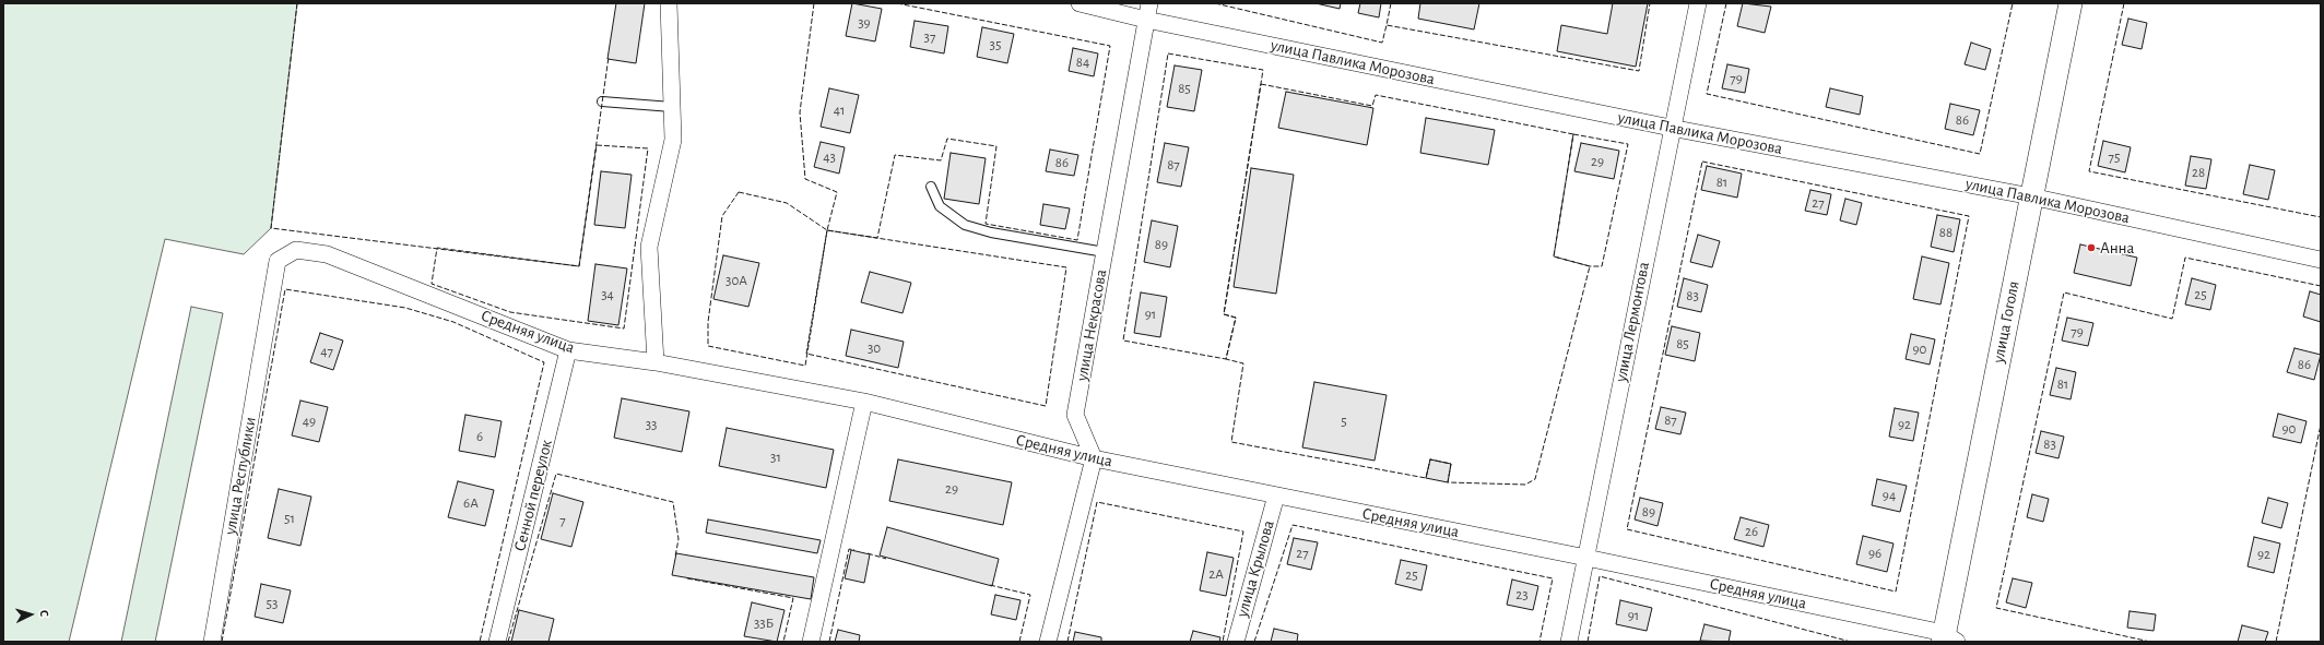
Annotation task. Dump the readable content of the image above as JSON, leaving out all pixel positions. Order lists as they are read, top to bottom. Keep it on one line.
{"streets":{"street":["улица Павлика Морозова","улица Лермонтова","улица Гоголя","улица Некрасова","Средняя улица","улица Республики","Сенной переулок","улица Крылова"]},"crossings":[["улица Павлика Морозова","улица Лермонтова"],["улица Павлика Морозова","улица Гоголя"],["улица Павлика Морозова","улица Некрасова"],["улица Лермонтова","Средняя улица"],["улица Гоголя","Средняя улица"],["улица Некрасова","Средняя улица"],["Средняя улица","улица Республики"],["Средняя улица","Сенной переулок"],["Средняя улица","улица Крылова"]],"places":["Анна"],"house_numbers":["39","37","35","84","79","85","41","86","43","75","29","86","87","28","81","27","88","89","30А","34","25","83","91","79","85","30","90","47","86","81","87","49","5","33","92","90","6","83","31","29","94","6А","89","51","7","26","27","96","92","2А","25","23","53","91","33Б"],"north":"right"}
